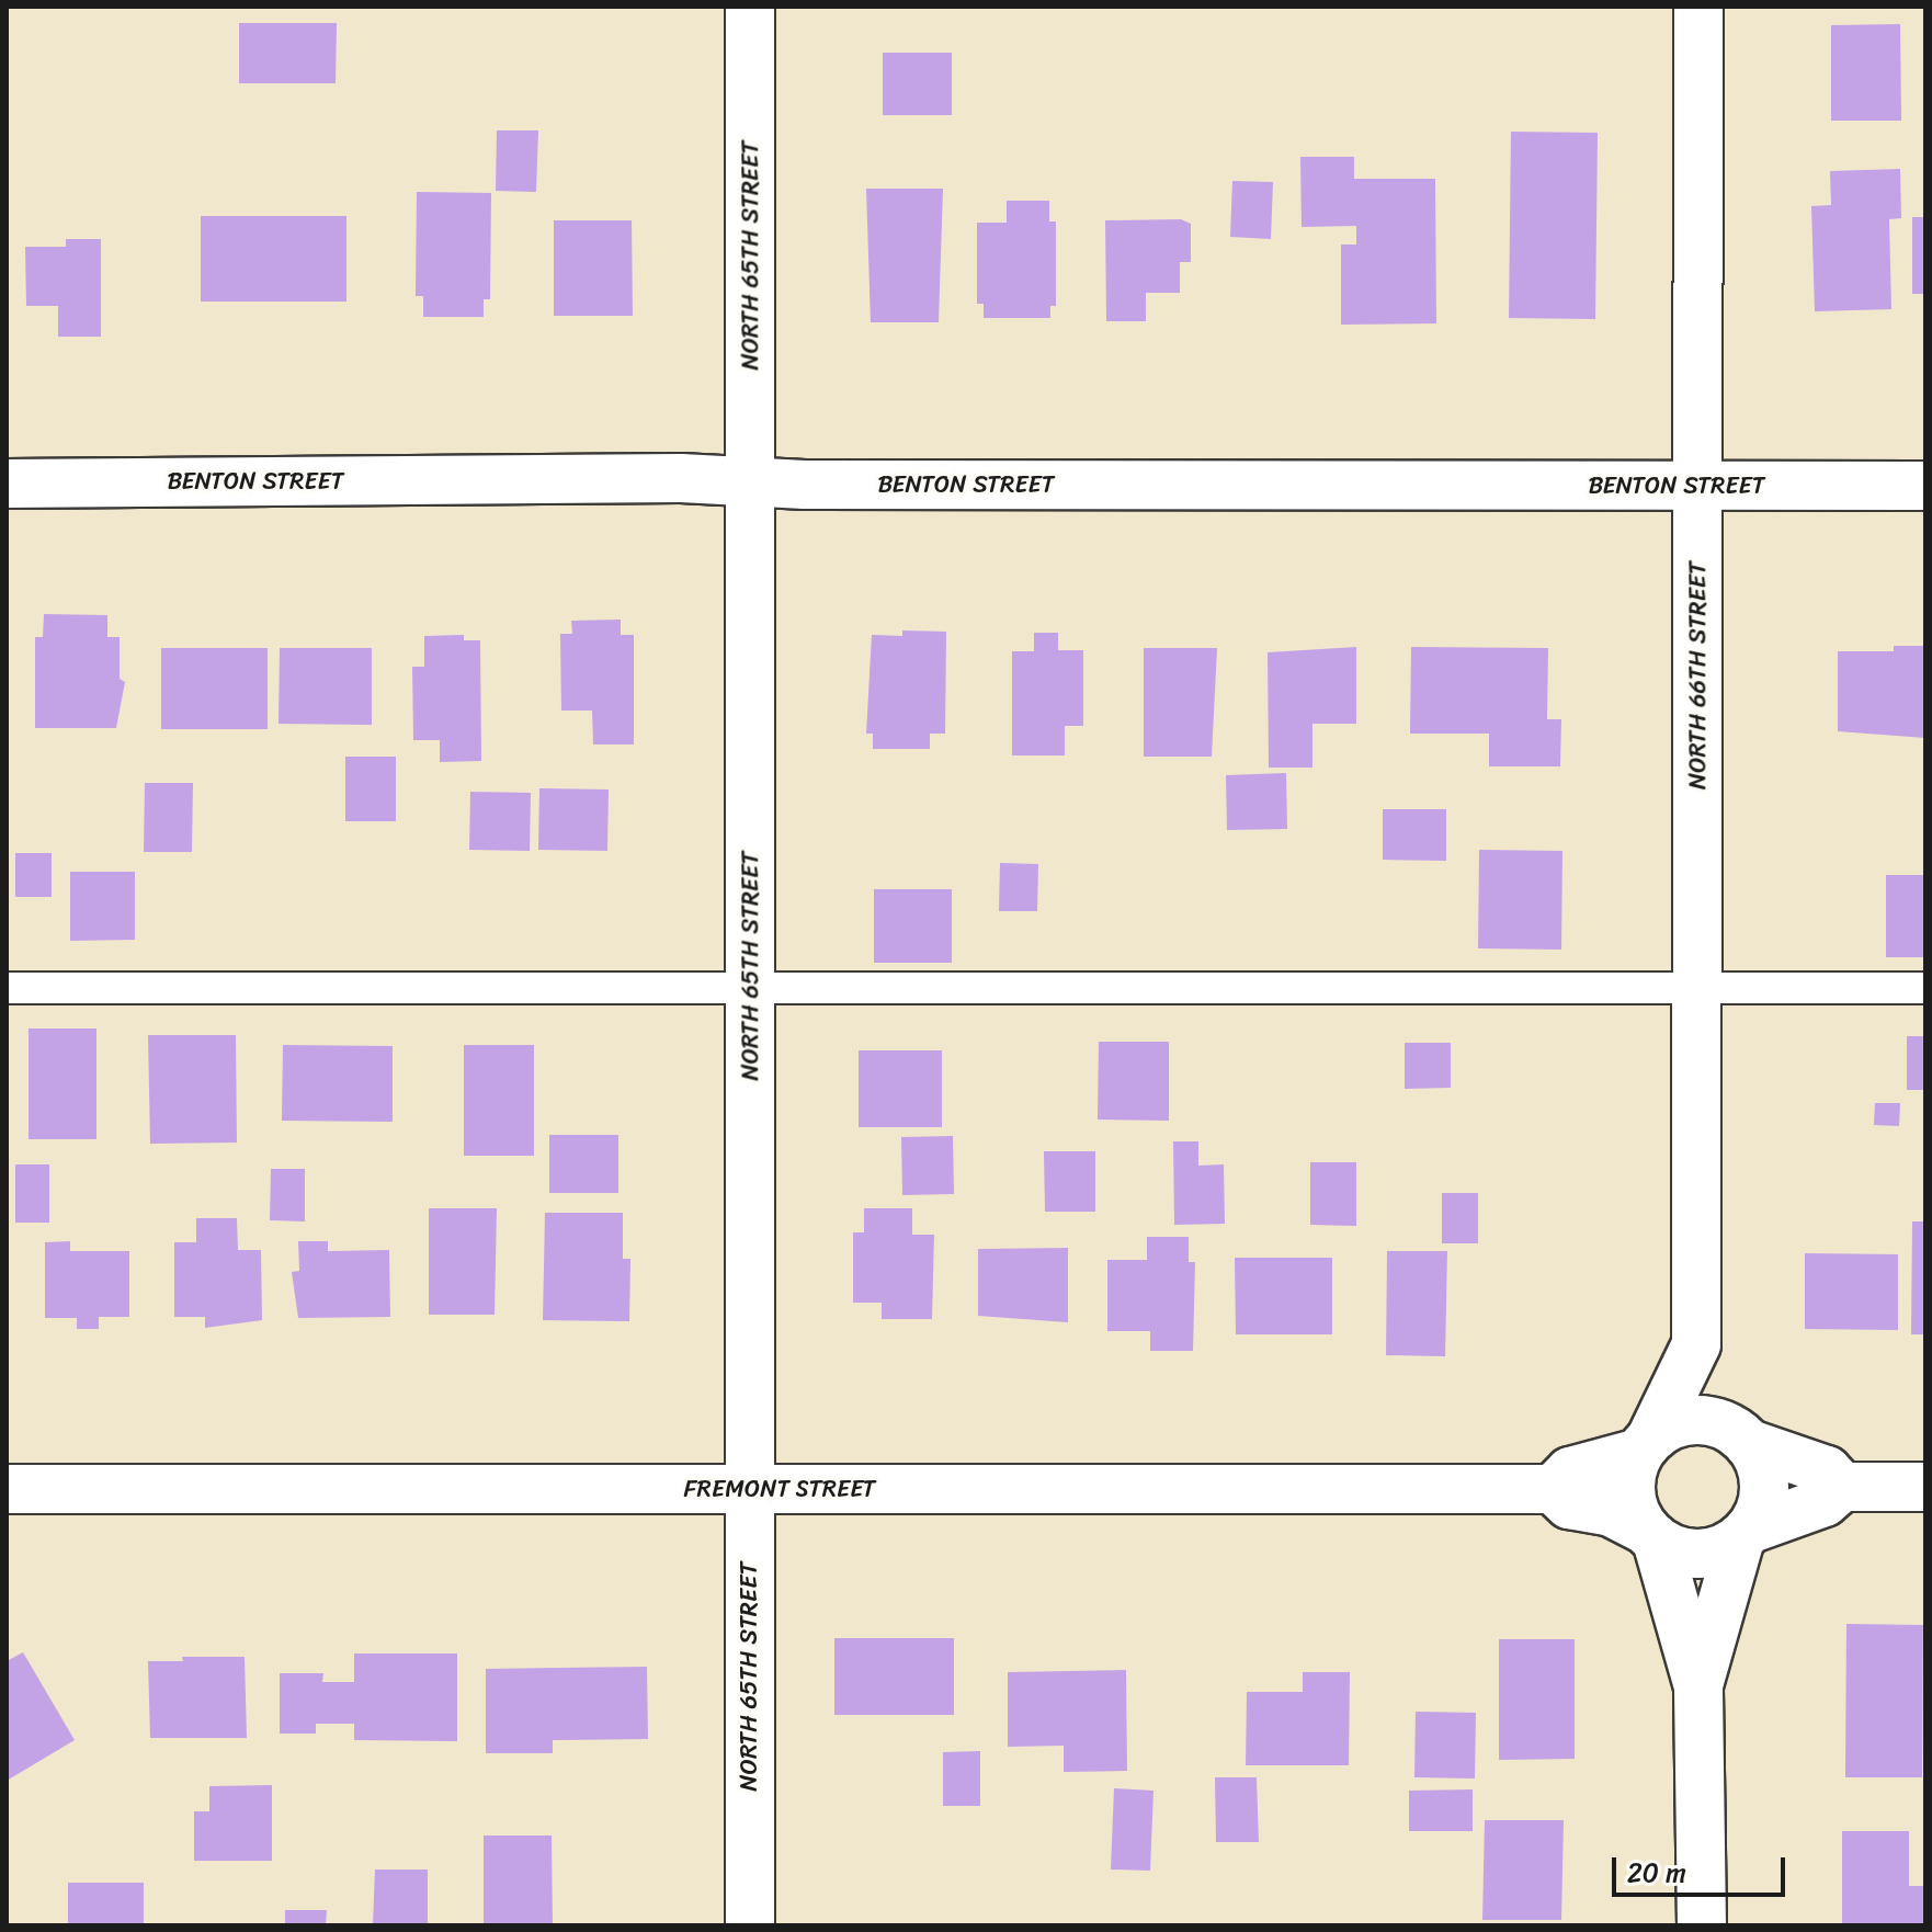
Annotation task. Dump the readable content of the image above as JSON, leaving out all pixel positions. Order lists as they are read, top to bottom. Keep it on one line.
{"streets":{"street":["NORTH 65TH STREET","BENTON STREET","NORTH 66TH STREET","FREMONT STREET"]},"crossings":[["NORTH 65TH STREET","BENTON STREET"],["NORTH 65TH STREET","FREMONT STREET"],["BENTON STREET","NORTH 66TH STREET"],["NORTH 66TH STREET","FREMONT STREET"]],"scale_bar":"20 m"}
